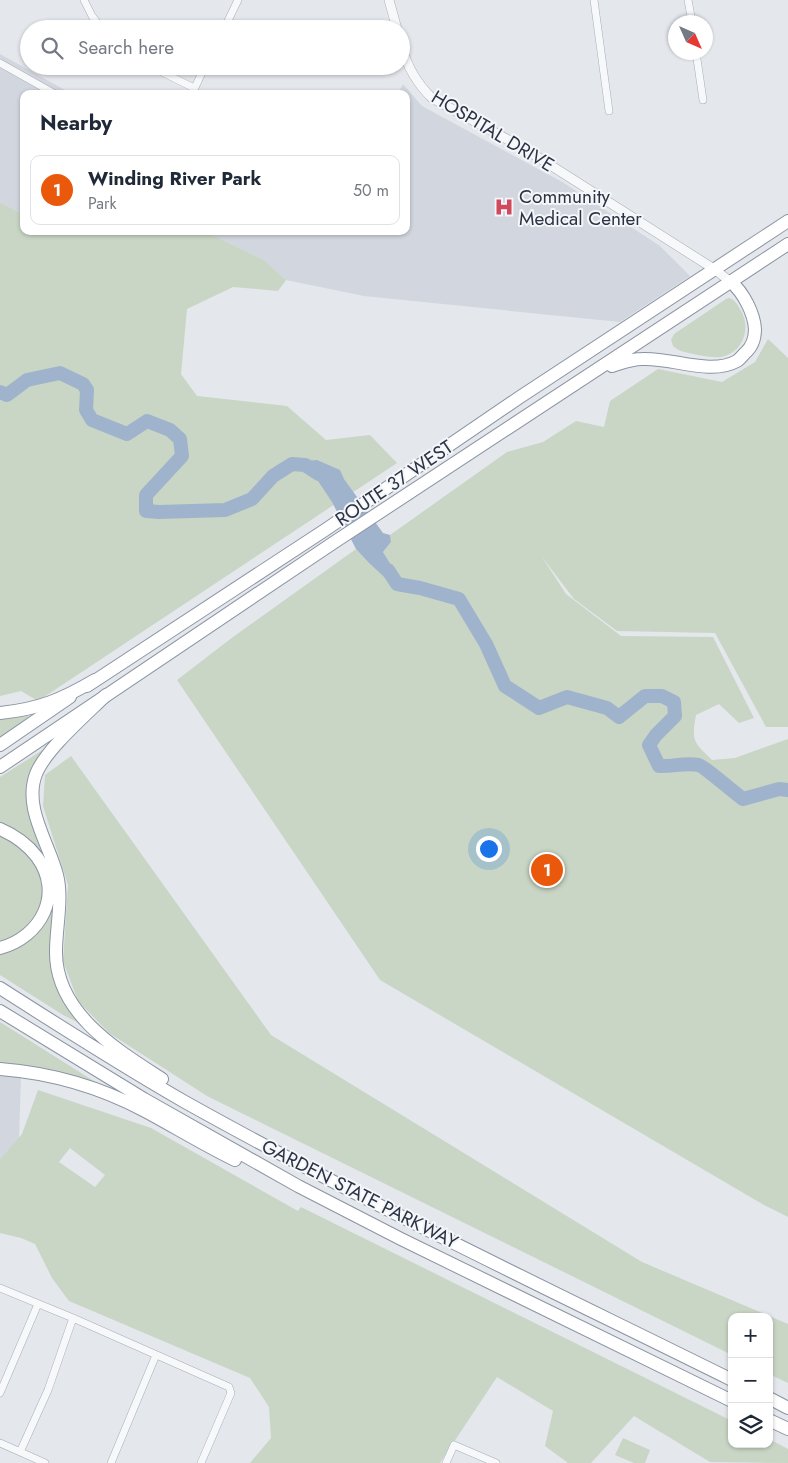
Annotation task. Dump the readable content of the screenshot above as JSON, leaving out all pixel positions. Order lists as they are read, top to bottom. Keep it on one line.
{"streets":{"highway":["ROUTE 37 WEST","GARDEN STATE PARKWAY"],"street":["HOSPITAL DRIVE"]},"crossings":[["HOSPITAL DRIVE","ROUTE 37 WEST"]],"places":{"hospital":["Community Medical Center"]},"north":"bottom right","page":{"search":"Search here","heading":"Nearby","list":[{"mark":"1","name":"Winding River Park","note":"Park","value":"50 m"}],"pins":"1","map_buttons":["+","−"]}}
